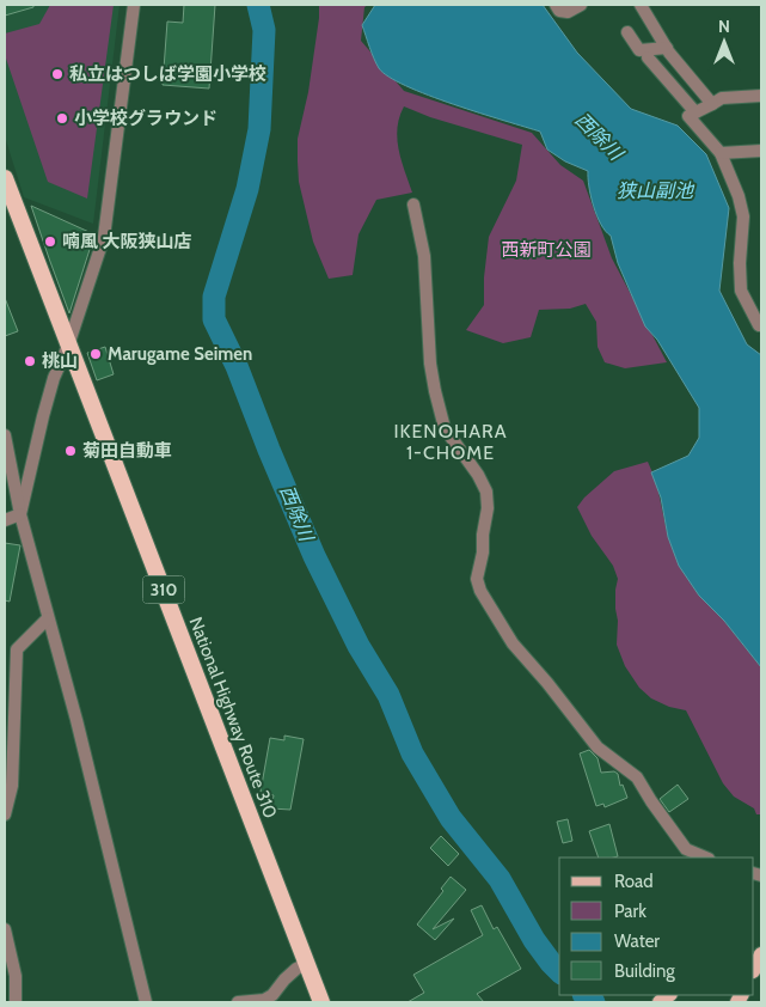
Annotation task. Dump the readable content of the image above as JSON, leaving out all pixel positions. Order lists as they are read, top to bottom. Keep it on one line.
{"streets":{"highway":["310","National Highway Route 310"]},"districts":["IKENOHARA 1-CHOME"],"water":["西除川","狭山副池"],"parks":["西新町公園"],"places":["私立はつしば学園小学校","小学校グラウンド","喃風 大阪狭山店","Marugame Seimen","桃山","菊田自動車"],"legend":["Road","Park","Water","Building"],"north":"top"}
